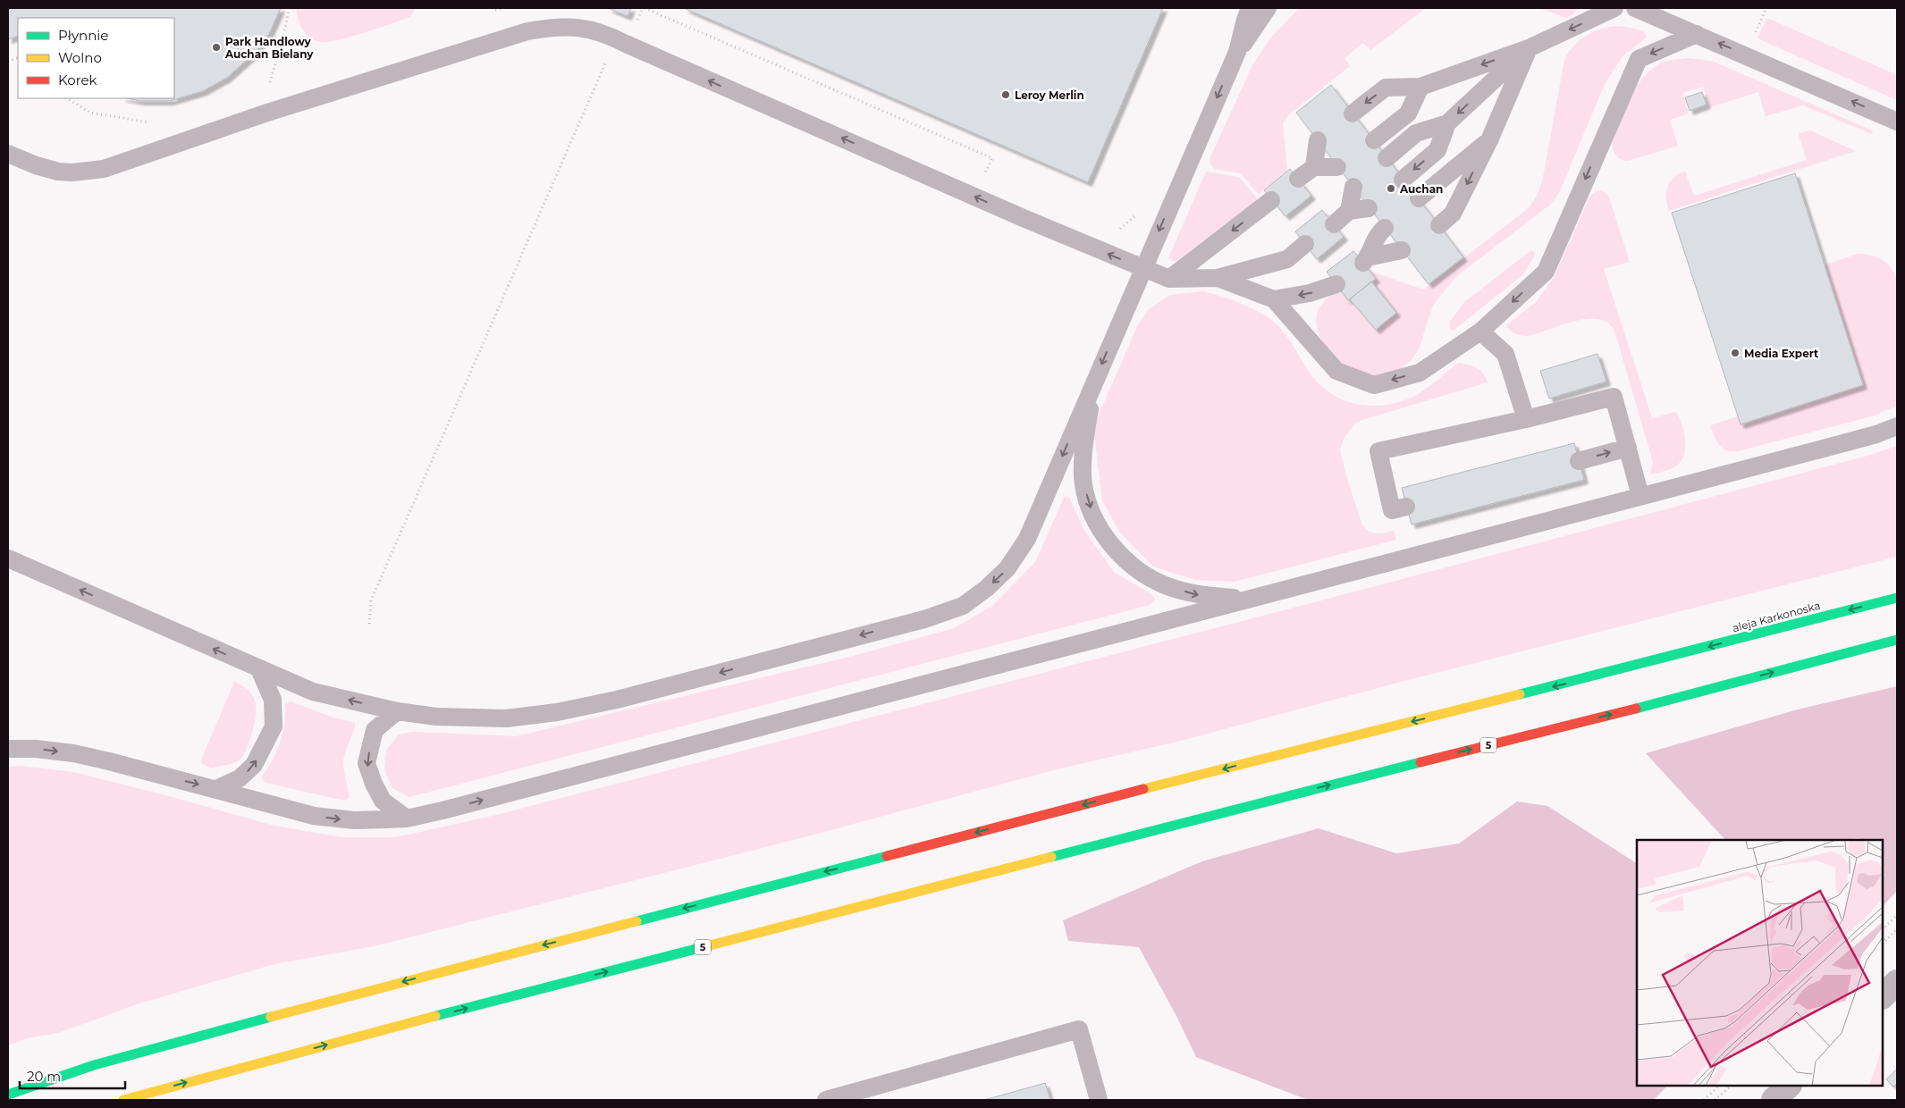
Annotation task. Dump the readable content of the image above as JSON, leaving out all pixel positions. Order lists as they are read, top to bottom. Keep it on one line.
{"streets":{"main road":["aleja Karkonoska","5"]},"places":["Park Handlowy Auchan Bielany","Leroy Merlin","Auchan","Media Expert"],"legend":["Płynnie","Wolno","Korek"],"scale_bar":"20 m"}
